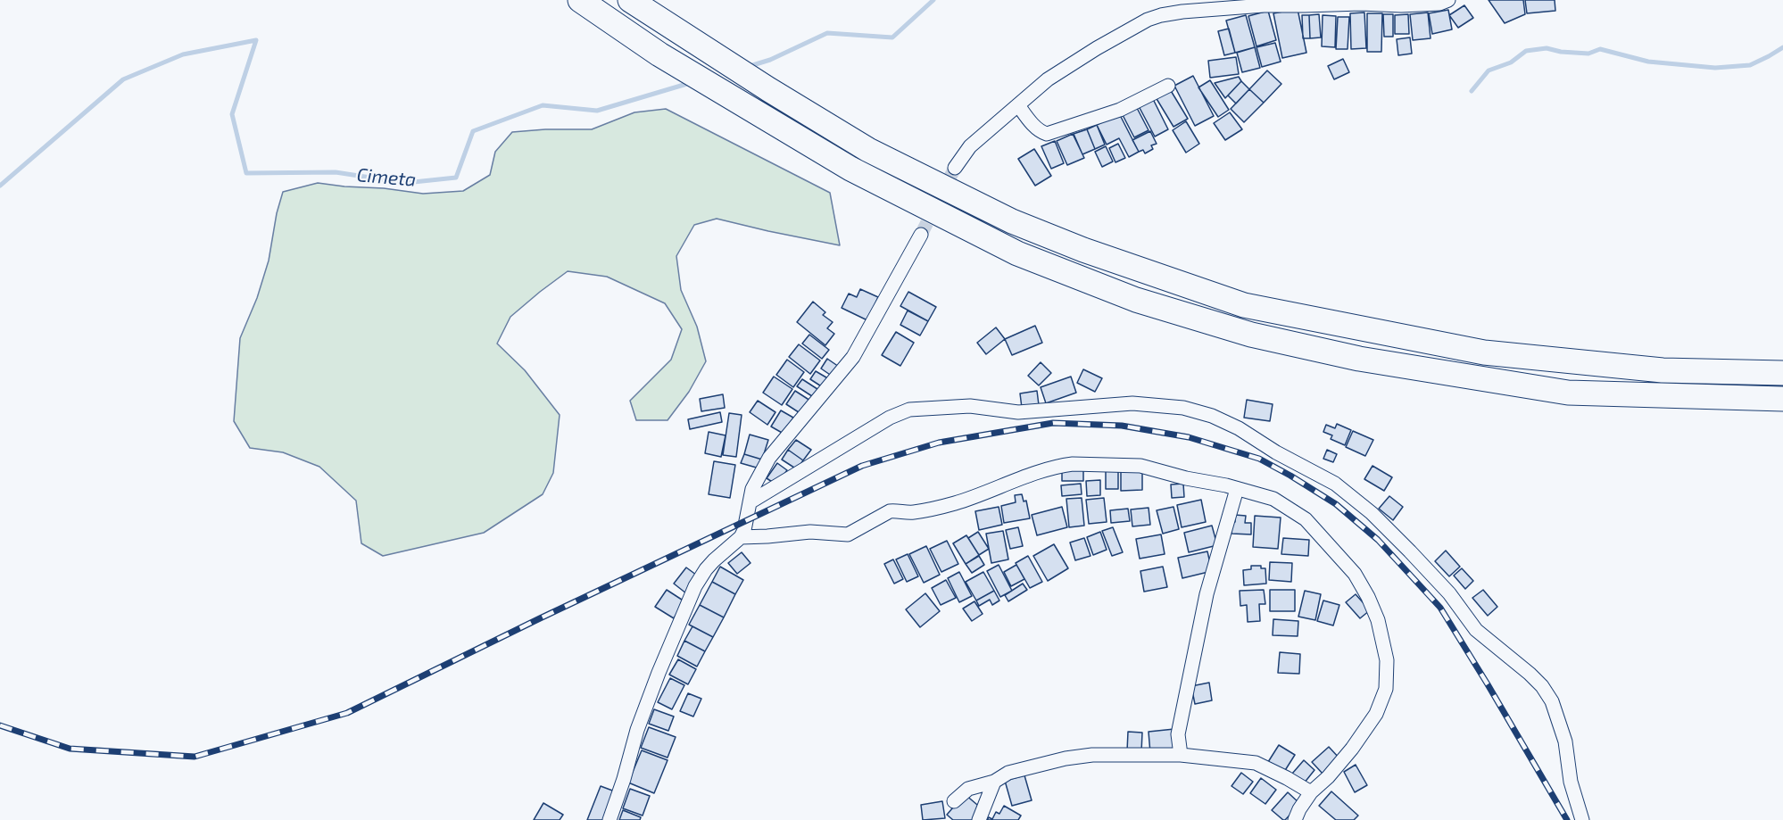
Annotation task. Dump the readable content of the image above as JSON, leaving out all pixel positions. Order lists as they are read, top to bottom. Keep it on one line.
{"water":["Cimeta"]}
